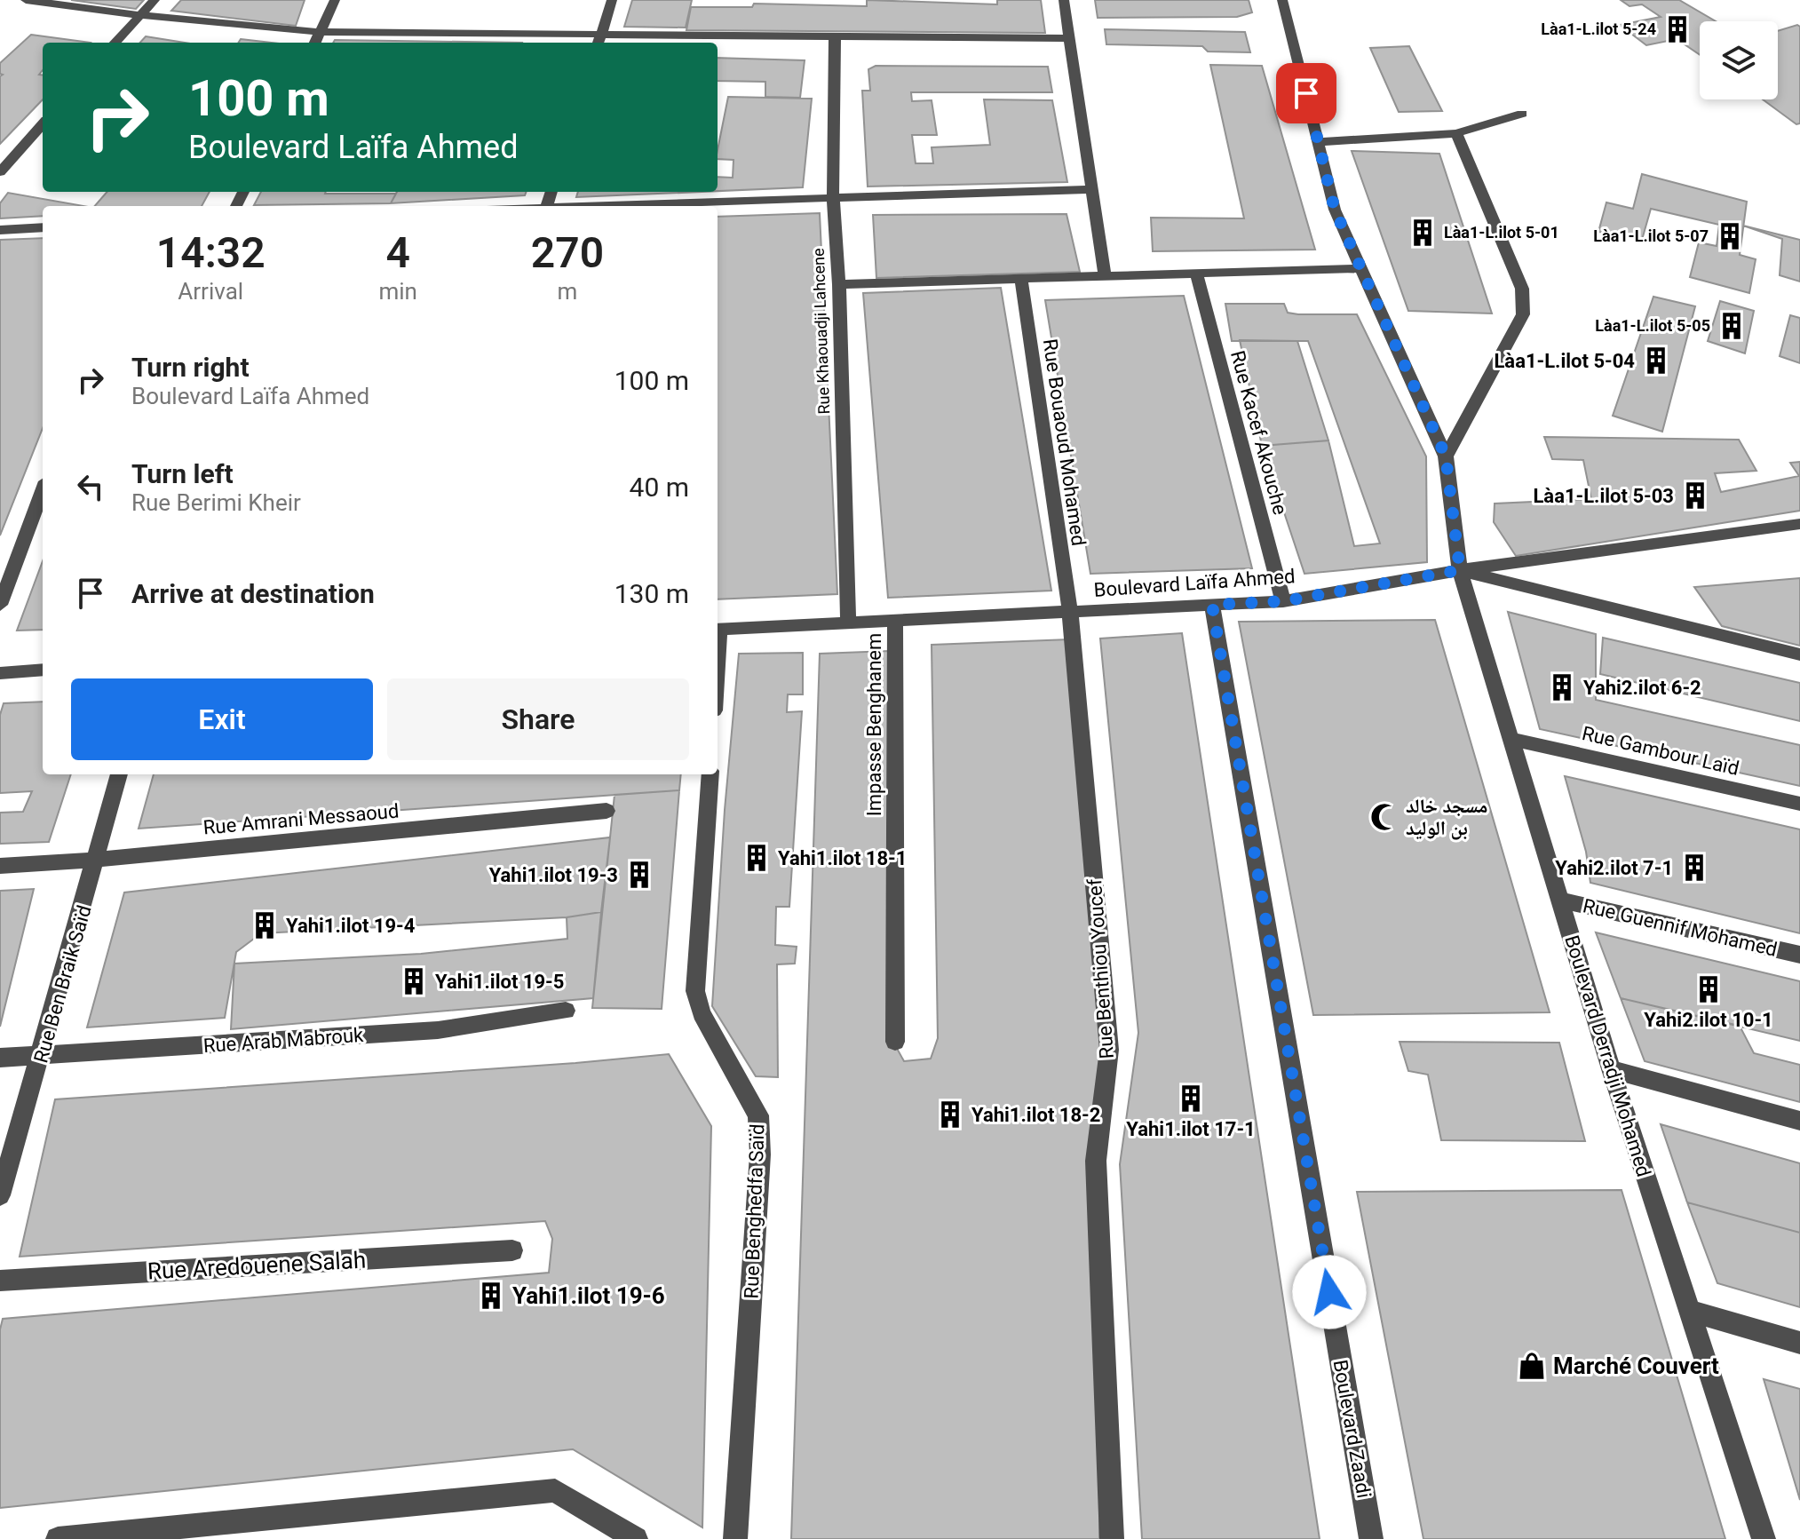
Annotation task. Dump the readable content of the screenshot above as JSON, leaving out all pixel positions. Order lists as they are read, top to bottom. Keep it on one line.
{"streets":{"street":["Rue Khaouadji Lahcene","Rue Kacef Akouche","Rue Bouaoud Mohamed","Boulevard Laïfa Ahmed","Impasse Benghanem","Rue Gambour Laïd","Rue Amrani Messaoud","Rue Guennif Mohamed","Rue Benthiou Youcef","Rue Ben Braik Saïd","Rue Arab Mabrouk","Boulevard Derradji Mohamed","Rue Benghedfa Saïd","Rue Aredouene Salah","Boulevard Zaadi"]},"crossings":[["Rue Khaouadji Lahcene","Boulevard Laïfa Ahmed"],["Rue Kacef Akouche","Boulevard Laïfa Ahmed"],["Rue Bouaoud Mohamed","Boulevard Laïfa Ahmed"],["Rue Bouaoud Mohamed","Rue Benthiou Youcef"],["Boulevard Laïfa Ahmed","Impasse Benghanem"],["Boulevard Laïfa Ahmed","Rue Benthiou Youcef"],["Boulevard Laïfa Ahmed","Boulevard Derradji Mohamed"],["Boulevard Laïfa Ahmed","Boulevard Zaadi"],["Rue Gambour Laïd","Boulevard Derradji Mohamed"],["Rue Amrani Messaoud","Rue Ben Braik Saïd"],["Rue Guennif Mohamed","Boulevard Derradji Mohamed"],["Rue Ben Braik Saïd","Rue Arab Mabrouk"]],"places":{"building":["Làa1-L.ilot 5-24","Làa1-L.ilot 5-01","Làa1-L.ilot 5-07","Làa1-L.ilot 5-05","Làa1-L.ilot 5-04","Làa1-L.ilot 5-03","Yahi2.ilot 6-2","Yahi1.ilot 18-1","Yahi2.ilot 7-1","Yahi1.ilot 19-3","Yahi1.ilot 19-4","Yahi1.ilot 19-5","Yahi2.ilot 10-1","Yahi1.ilot 17-1","Yahi1.ilot 18-2","Yahi1.ilot 19-6"],"mosque":["مسجد خالد بن الوليد"],"shop":["Marché Couvert"]},"page":{"turn":["100 m","Boulevard Laïfa Ahmed"],"eta":["14:32","Arrival","4","min","270","m"],"list":[{"name":"Turn right","note":"Boulevard Laïfa Ahmed","value":"100 m"},{"name":"Turn left","note":"Rue Berimi Kheir","value":"40 m"},{"name":"Arrive at destination","value":"130 m"}],"buttons":["Exit","Share"]}}
